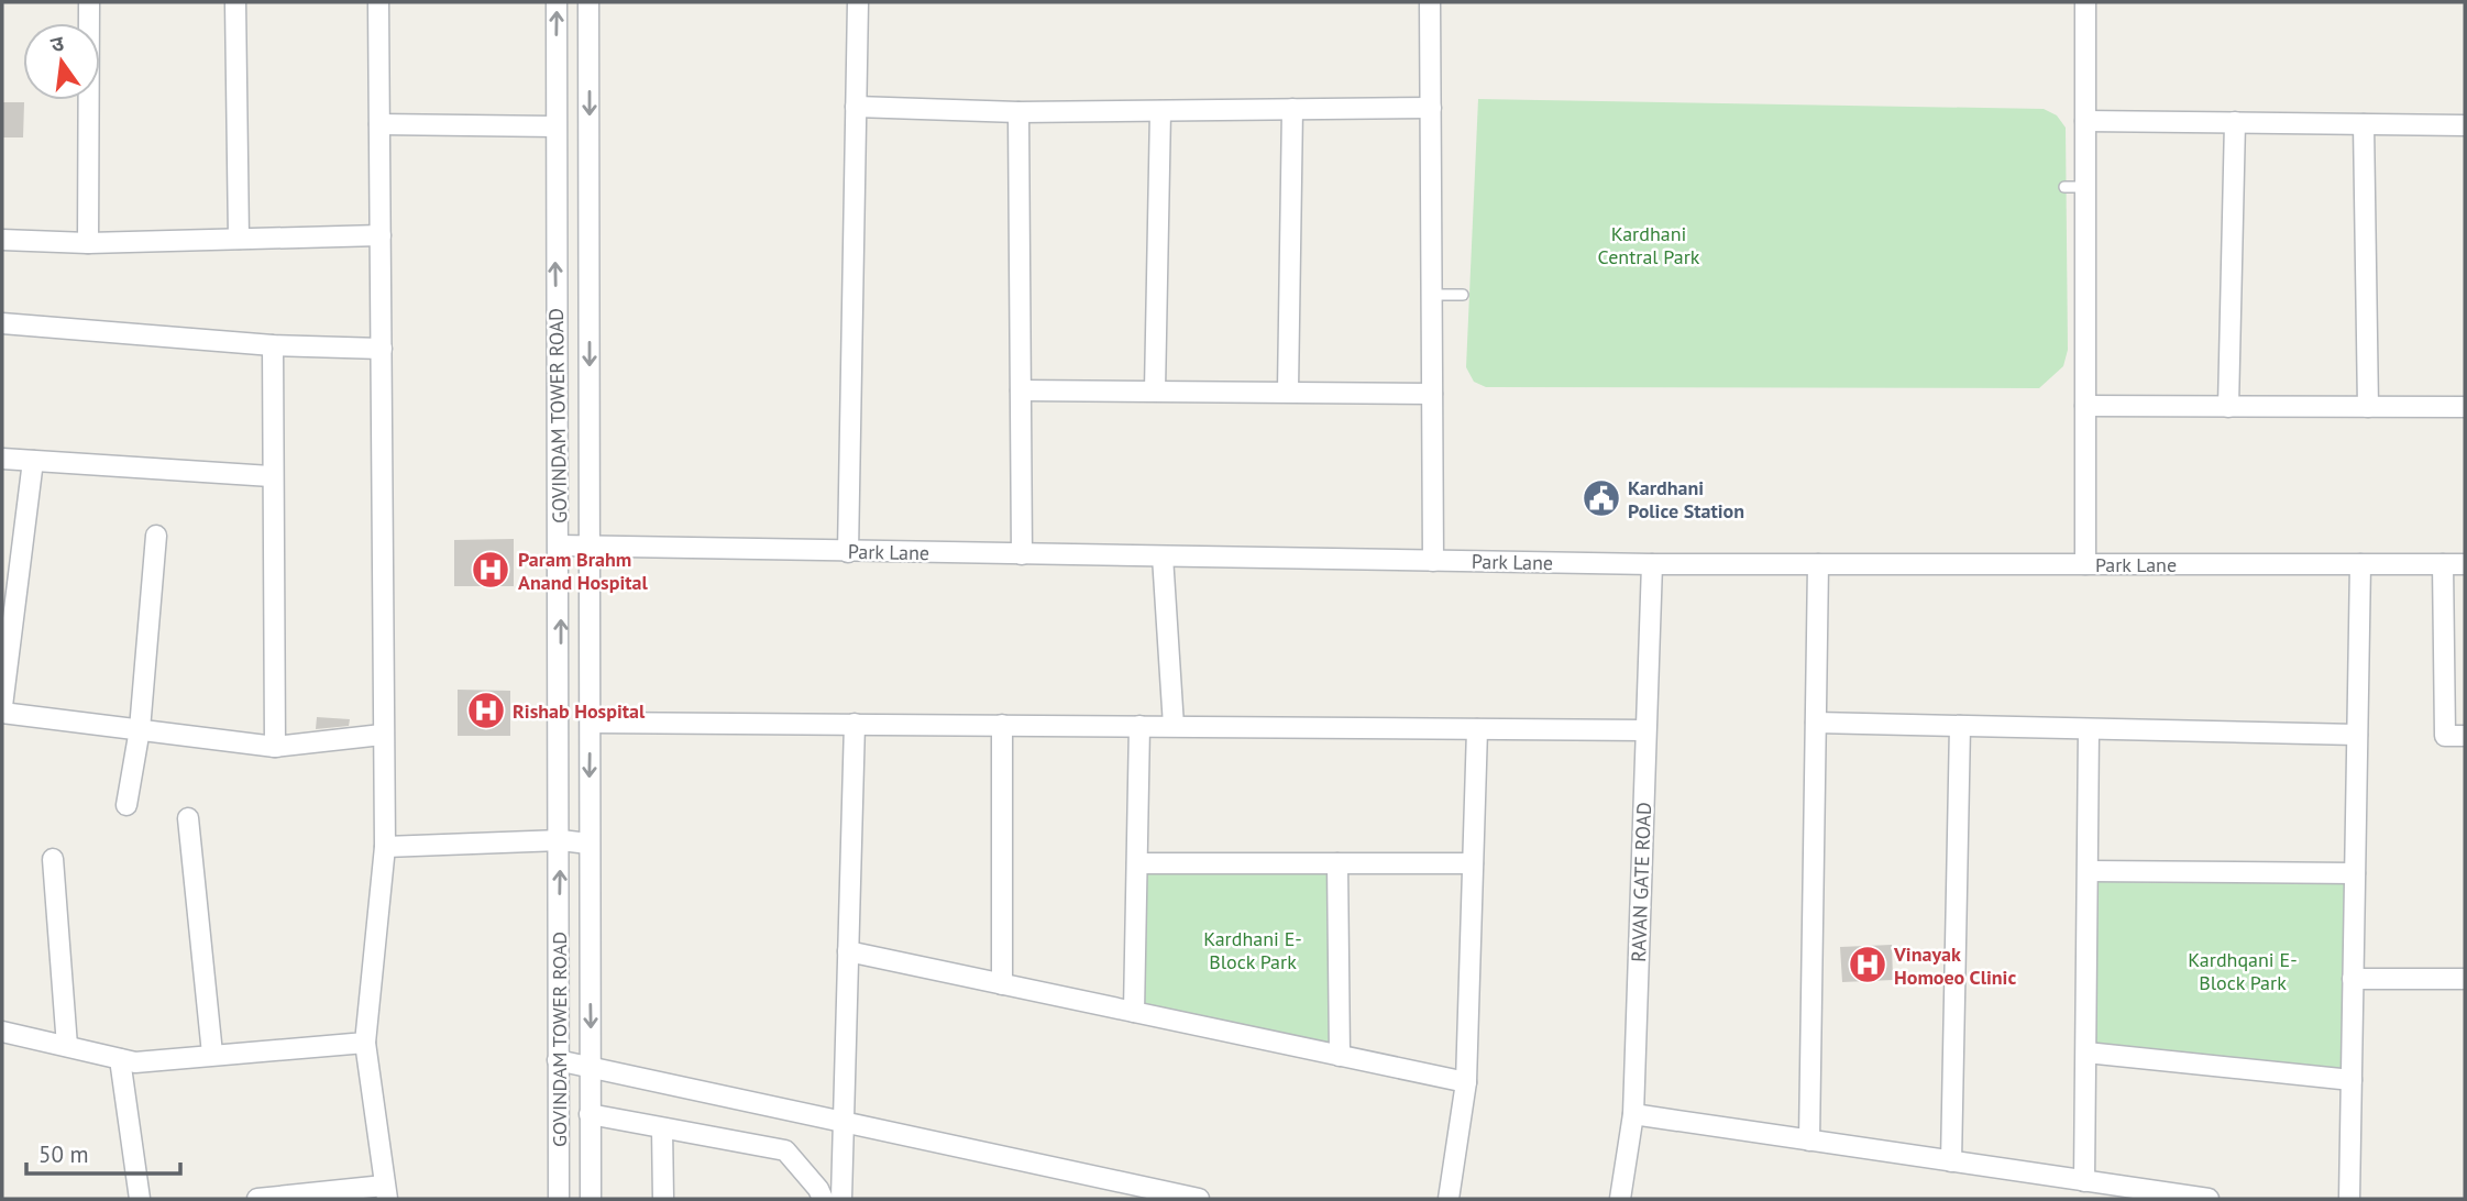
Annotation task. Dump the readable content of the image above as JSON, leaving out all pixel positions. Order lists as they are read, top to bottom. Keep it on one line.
{"streets":{"street":["GOVINDAM TOWER ROAD","Park Lane","RAVAN GATE ROAD"]},"crossings":[["GOVINDAM TOWER ROAD","Park Lane"],["Park Lane","RAVAN GATE ROAD"]],"parks":["Kardhani Central Park","Kardhani E- Block Park","Kardhqani E- Block Park"],"places":{"public building":["Kardhani Police Station"],"hospital":["Param Brahm Anand Hospital","Rishab Hospital","Vinayak Homoeo Clinic"]},"scale_bar":"50 m","north":"top"}
